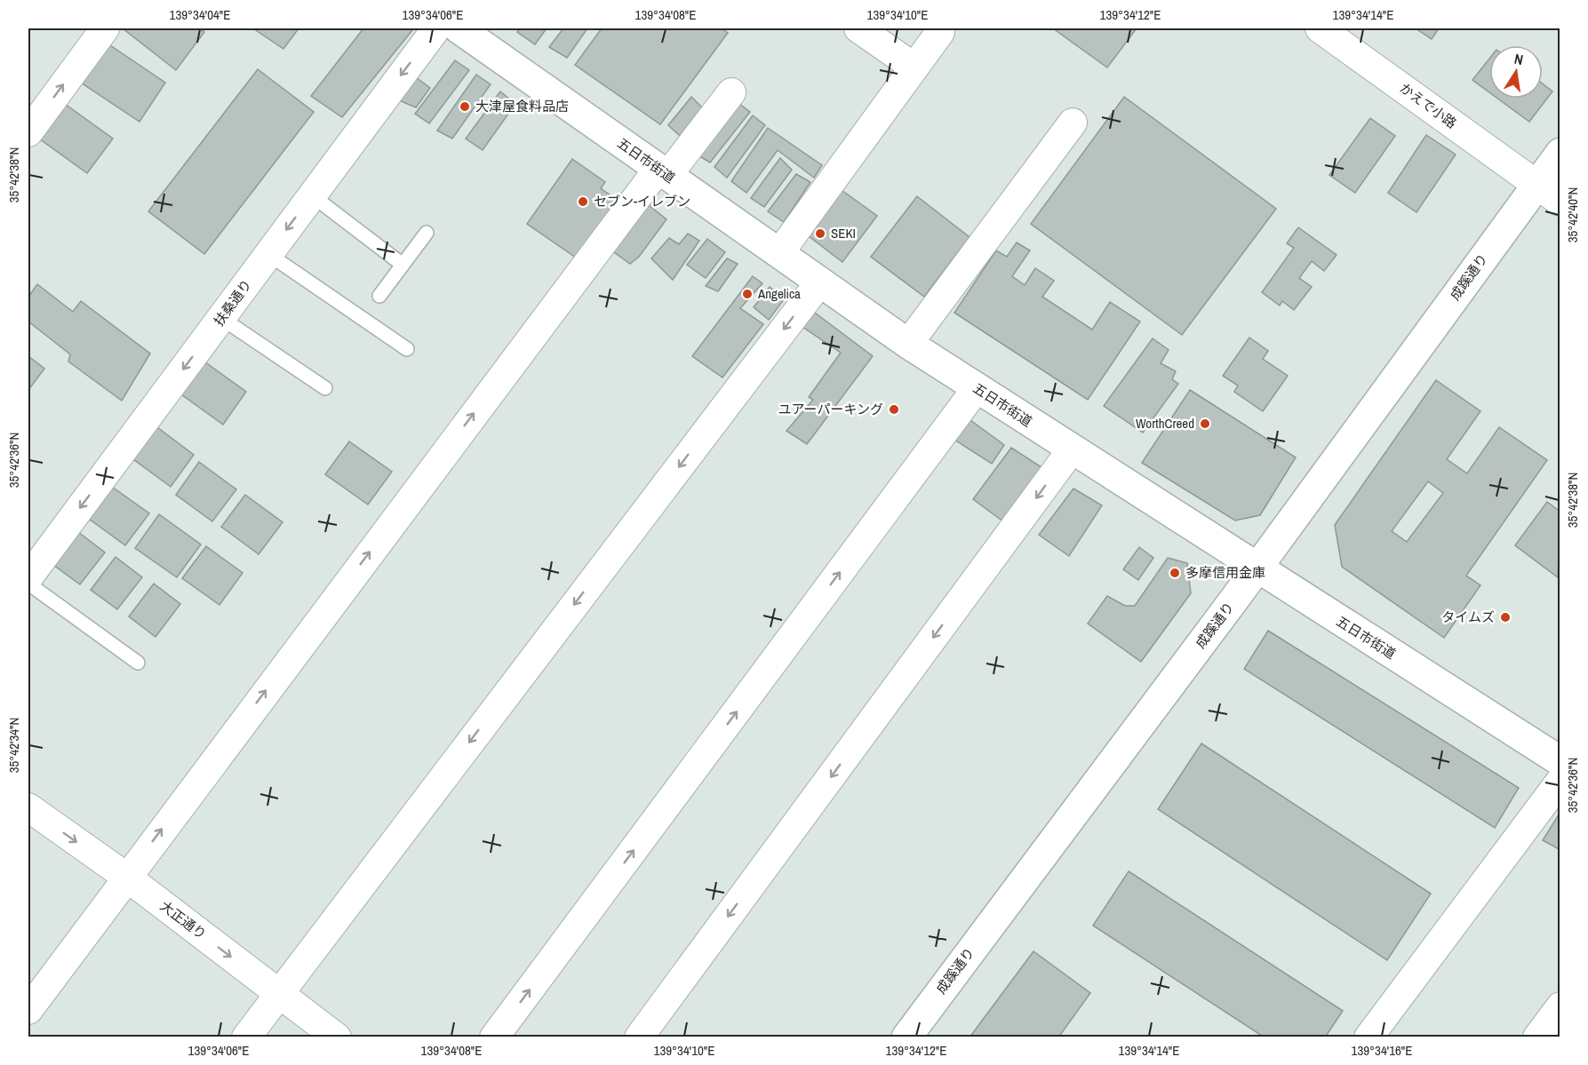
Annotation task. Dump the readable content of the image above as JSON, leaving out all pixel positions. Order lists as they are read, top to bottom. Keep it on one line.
{"streets":{"main road":["五日市街道","成蹊通り"],"street":["かえで小路","扶桑通り","大正通り"]},"crossings":[["かえで小路","成蹊通り"],["五日市街道","成蹊通り"]],"one_way":["扶桑通り","大正通り"],"places":["大津屋食料品店","セブン-イレブン","SEKI","Angelica","ユアーパーキング","WorthCreed","多摩信用金庫","タイムズ"],"north":"top","coordinates":["139°34'04\"E","139°34'06\"E","139°34'08\"E","139°34'10\"E","139°34'12\"E","139°34'14\"E","35°42'38\"N","35°42'40\"N","35°42'36\"N","35°42'34\"N","139°34'16\"E"]}
